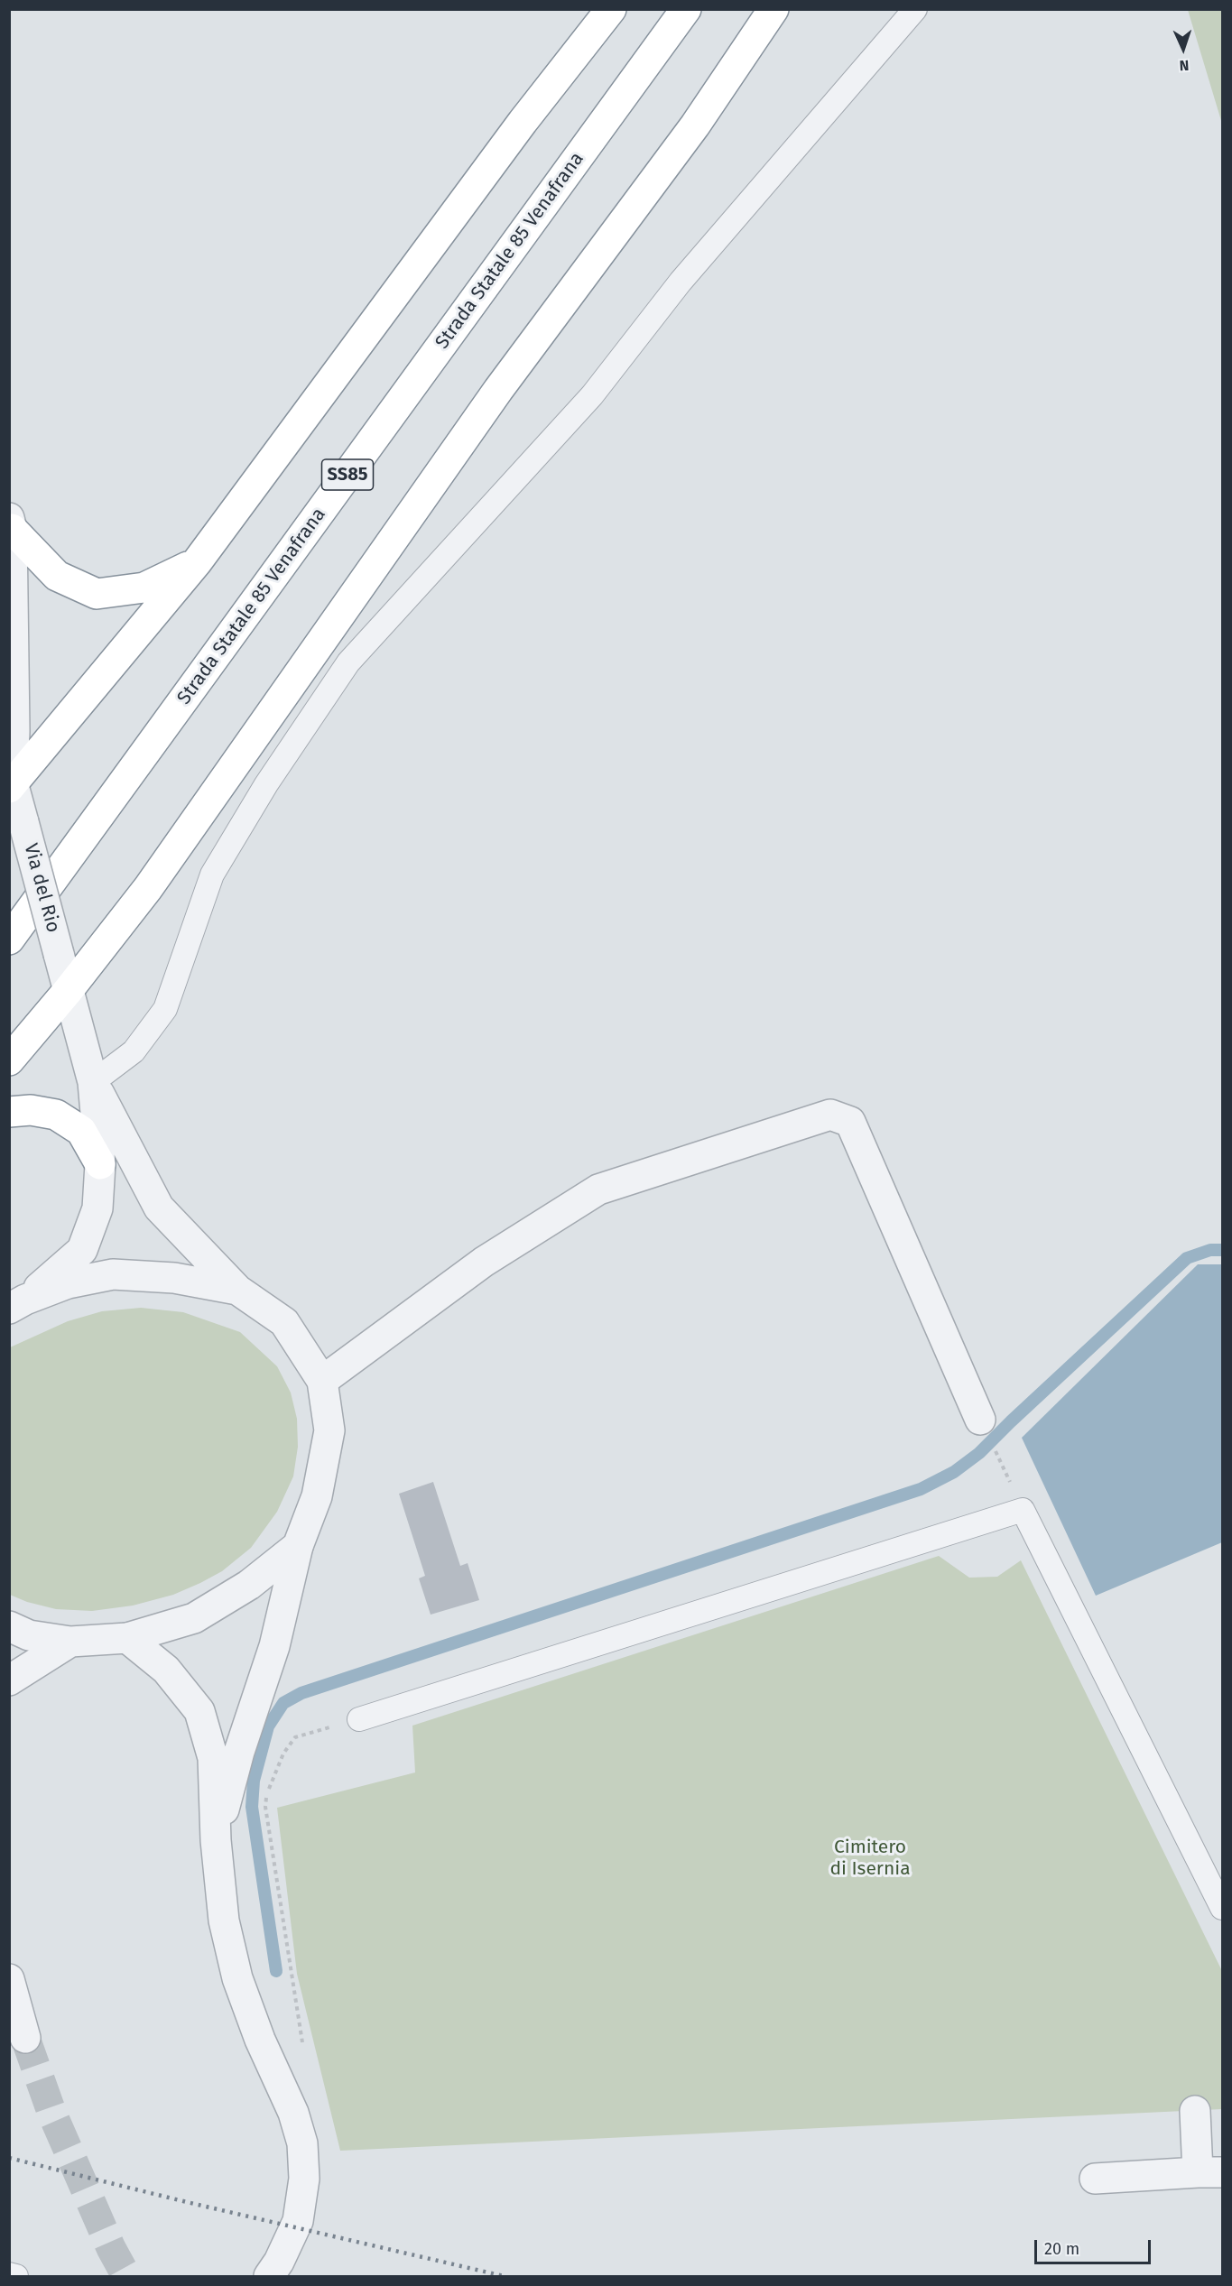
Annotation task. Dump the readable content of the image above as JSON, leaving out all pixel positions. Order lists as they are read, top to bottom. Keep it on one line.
{"streets":{"highway":["Strada Statale 85 Venafrana","SS85"],"street":["Via del Rio"]},"parks":["Cimitero di Isernia"],"scale_bar":"20 m","north":"bottom"}
